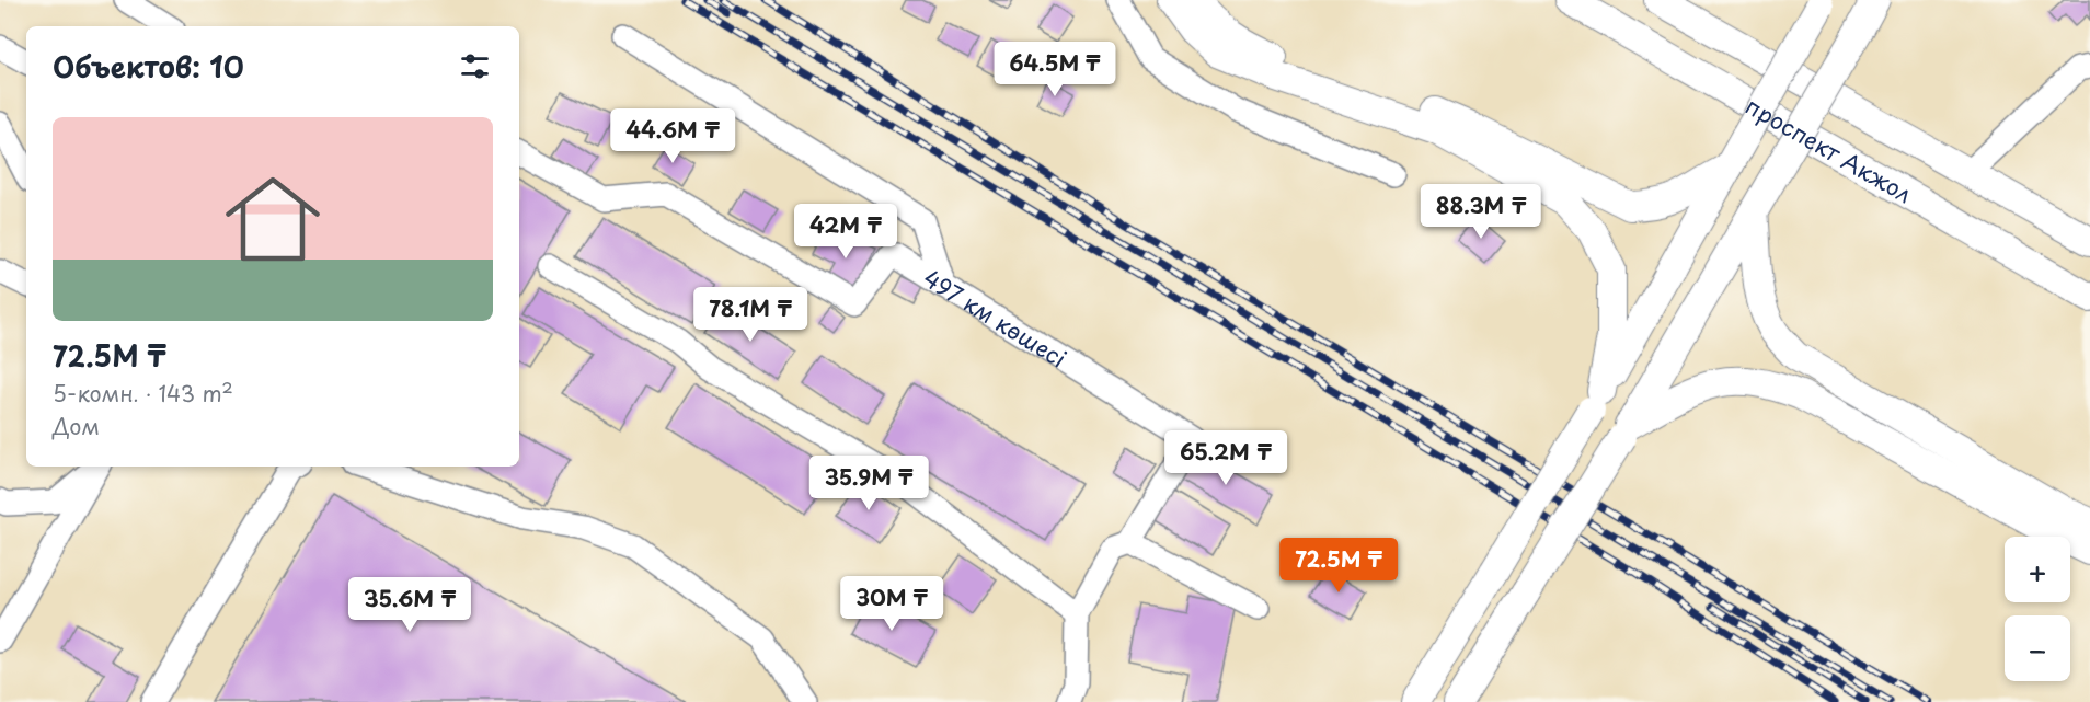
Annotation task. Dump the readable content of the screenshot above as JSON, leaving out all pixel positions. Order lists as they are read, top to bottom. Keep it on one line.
{"streets":{"main road":["проспект Акжол"],"street":["497 км көшесі"]},"page":{"heading":"Объектов: 10","price":["64.5M ₸","44.6M ₸","88.3M ₸","42M ₸","78.1M ₸","65.2M ₸","35.9M ₸","72.5M ₸","30M ₸","35.6M ₸"],"list":[{"name":"72.5M ₸","note":"5-комн. · 143 m² · Дом"}],"map_buttons":["+","−"]}}
